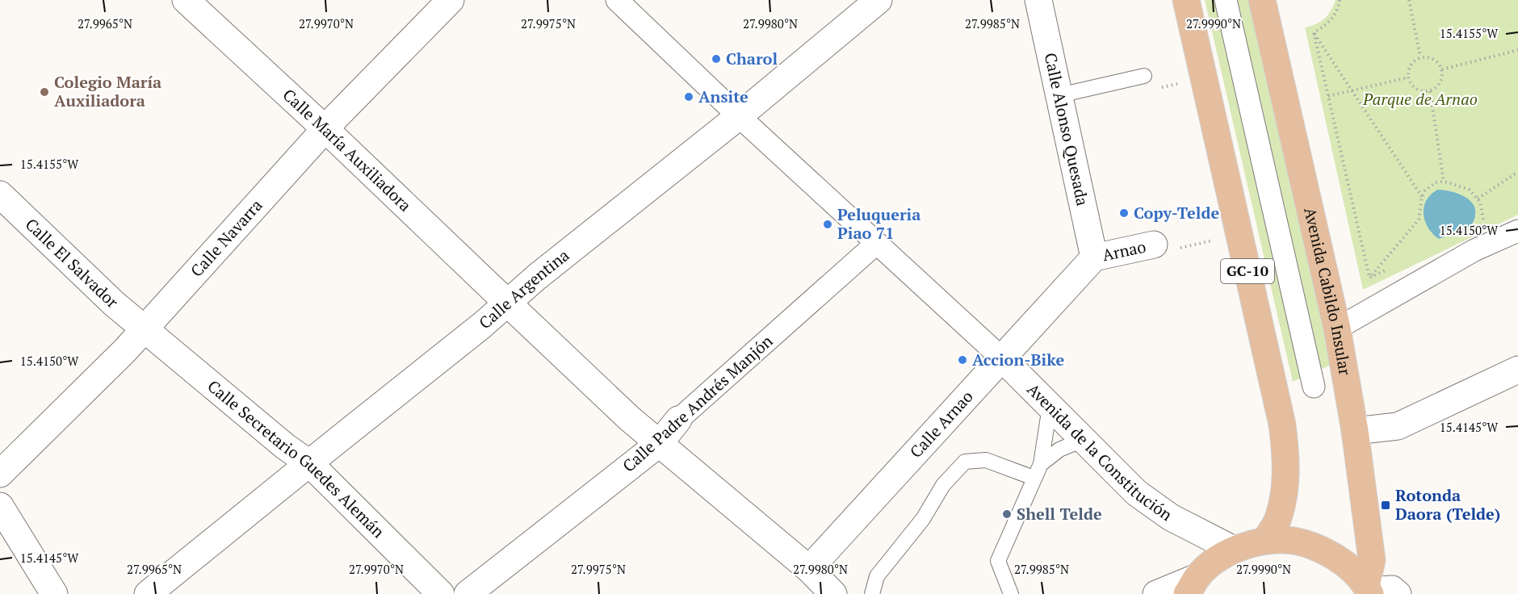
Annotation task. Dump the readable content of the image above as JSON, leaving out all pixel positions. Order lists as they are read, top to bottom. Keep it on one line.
{"streets":{"main road":["GC-10","Avenida Cabildo Insular"],"street":["Calle Alonso Quesada","Calle María Auxiliadora","Calle Navarra","Arnao","Calle El Salvador","Calle Argentina","Calle Padre Andrés Manjón","Calle Arnao","Avenida de la Constitución","Calle Secretario Guedes Alemán"]},"crossings":[["Calle Alonso Quesada","Arnao"],["Calle Alonso Quesada","Calle Arnao"],["Calle María Auxiliadora","Calle Navarra"],["Calle María Auxiliadora","Calle Argentina"],["Calle María Auxiliadora","Calle Padre Andrés Manjón"],["Calle María Auxiliadora","Calle Arnao"],["Calle Navarra","Calle El Salvador"],["Calle Navarra","Calle Secretario Guedes Alemán"],["Arnao","Calle Arnao"],["Calle El Salvador","Calle Secretario Guedes Alemán"],["Calle Argentina","Avenida de la Constitución"],["Calle Argentina","Calle Secretario Guedes Alemán"],["Calle Padre Andrés Manjón","Avenida de la Constitución"],["Calle Arnao","Avenida de la Constitución"]],"parks":["Parque de Arnao"],"places":{"other":["Charol","Colegio María Auxiliadora","Ansite","Copy-Telde","Peluqueria Piao 71","Accion-Bike","Shell Telde"],"transit":["Rotonda Daora (Telde)"]},"coordinates":["27.9965°N","27.9970°N","27.9975°N","27.9980°N","27.9985°N","27.9990°N","15.4155°W","15.4150°W","15.4145°W"]}
